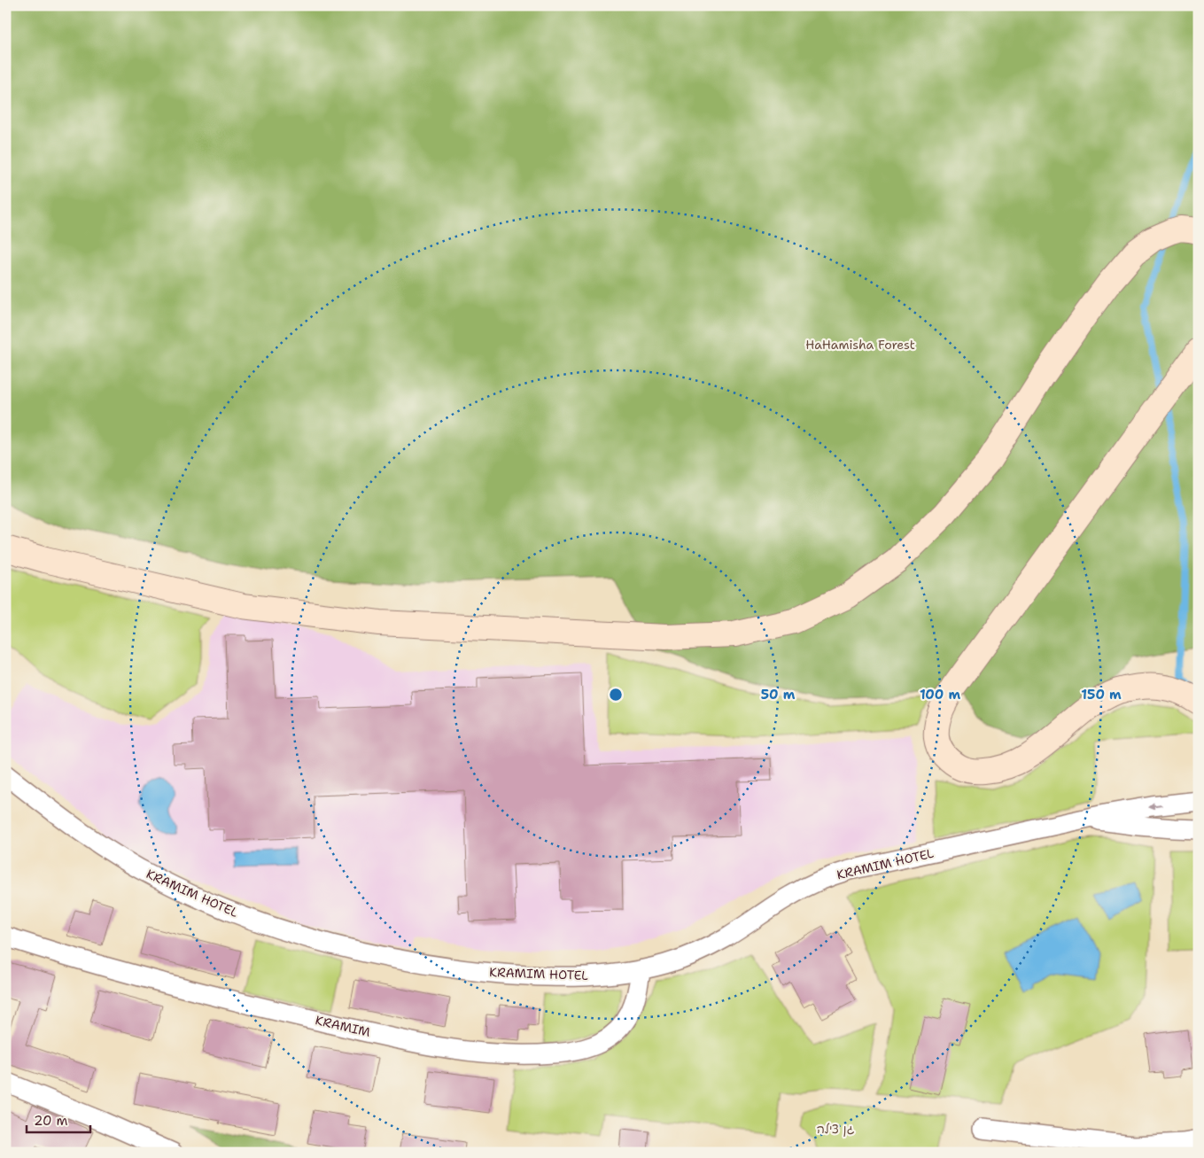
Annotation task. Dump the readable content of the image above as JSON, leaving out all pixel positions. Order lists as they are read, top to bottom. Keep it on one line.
{"streets":{"street":["KRAMIM HOTEL","KRAMIM"]},"crossings":[["KRAMIM HOTEL","KRAMIM"]],"parks":["HaHamisha Forest","גן צילה"],"scale_bar":"20 m","rings":["50 m","100 m","150 m"]}
